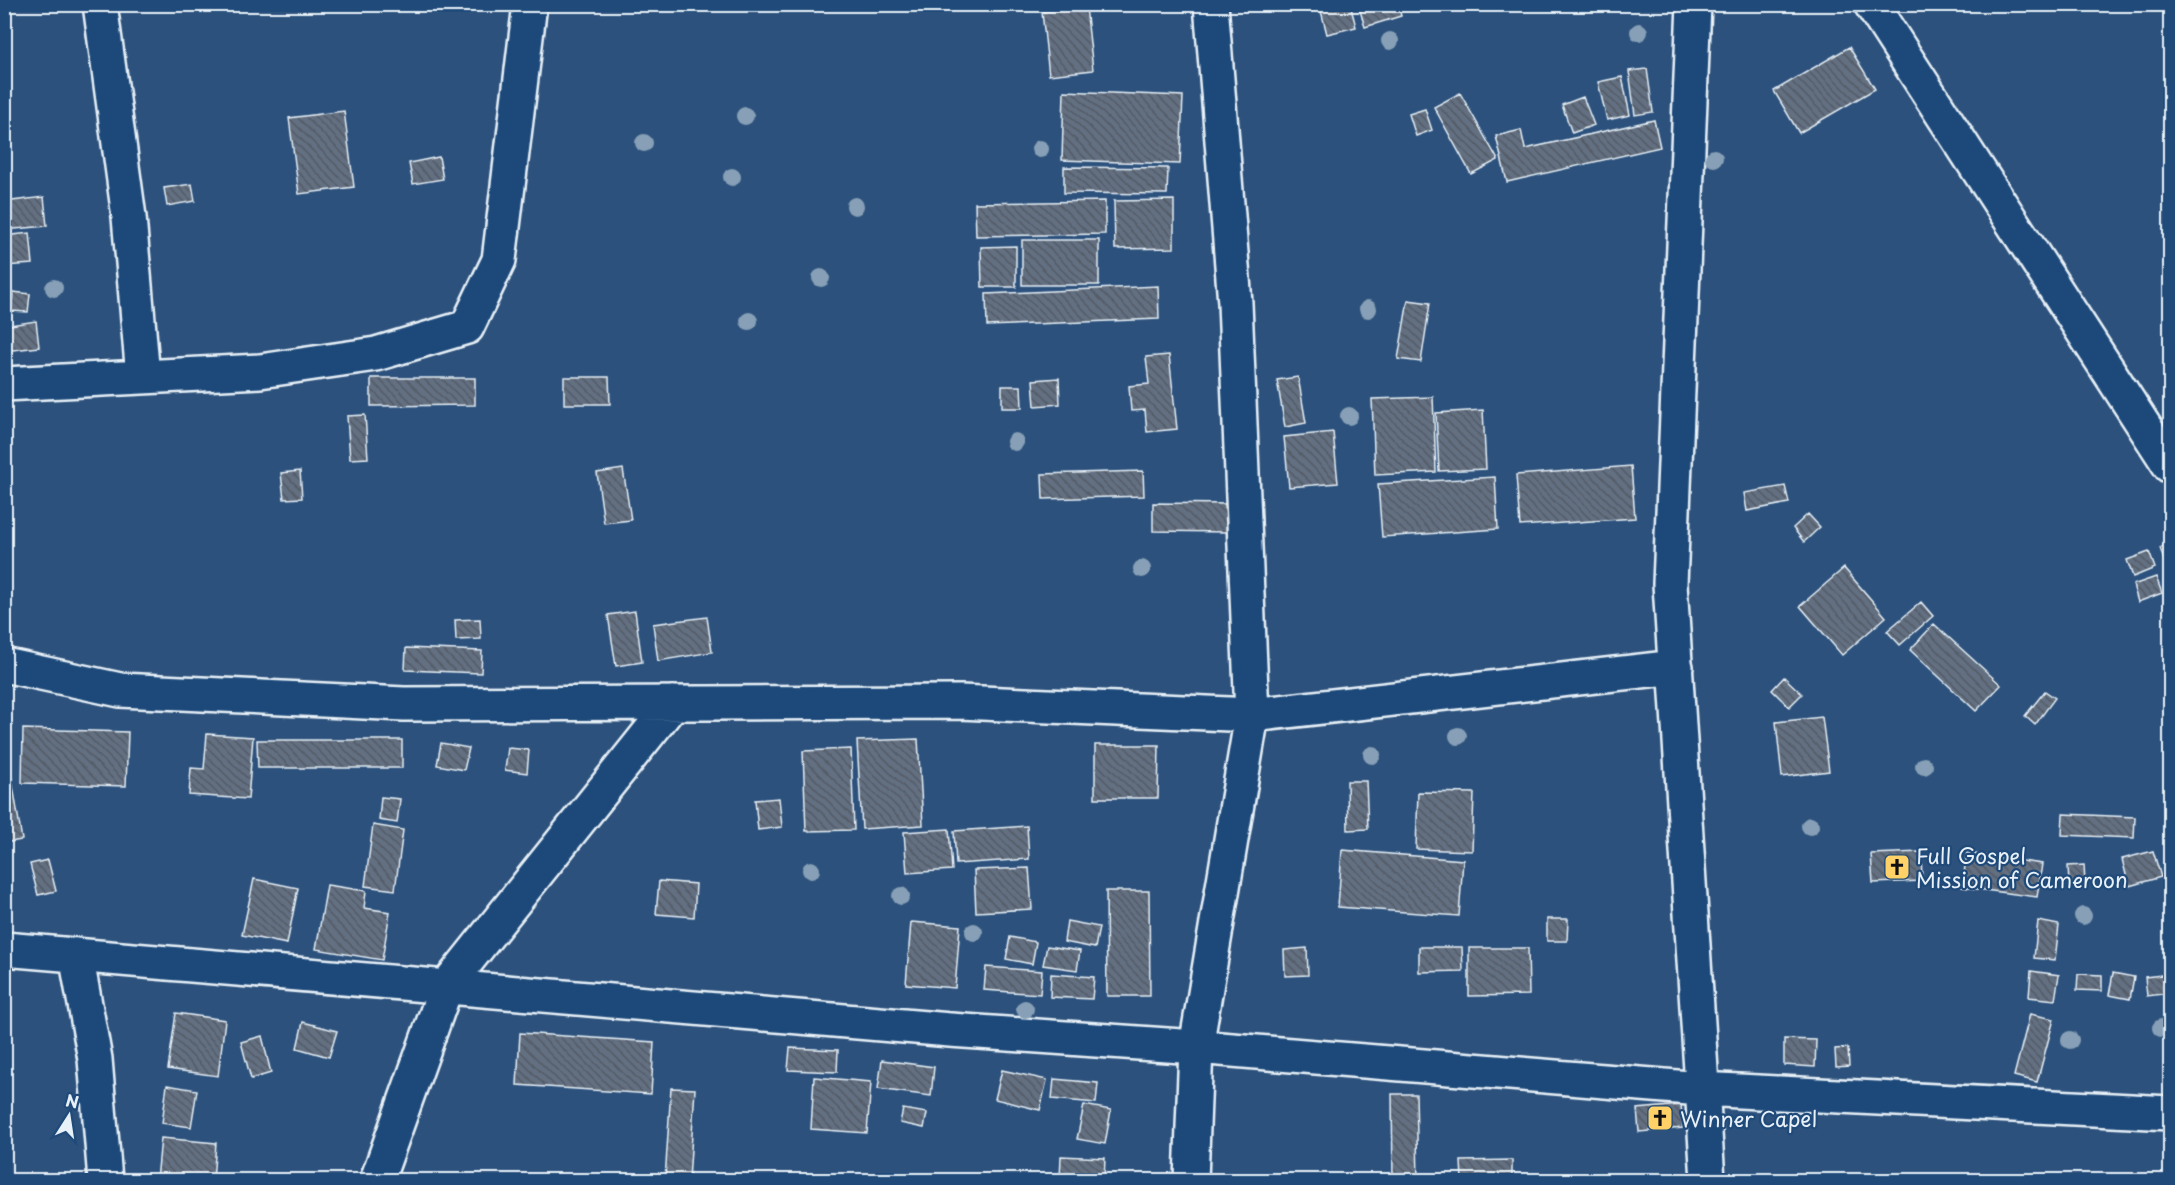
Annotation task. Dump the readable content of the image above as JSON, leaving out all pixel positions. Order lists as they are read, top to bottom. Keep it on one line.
{"places":{"church":["Full Gospel Mission of Cameroon","Winner Capel"]},"north":"top"}
